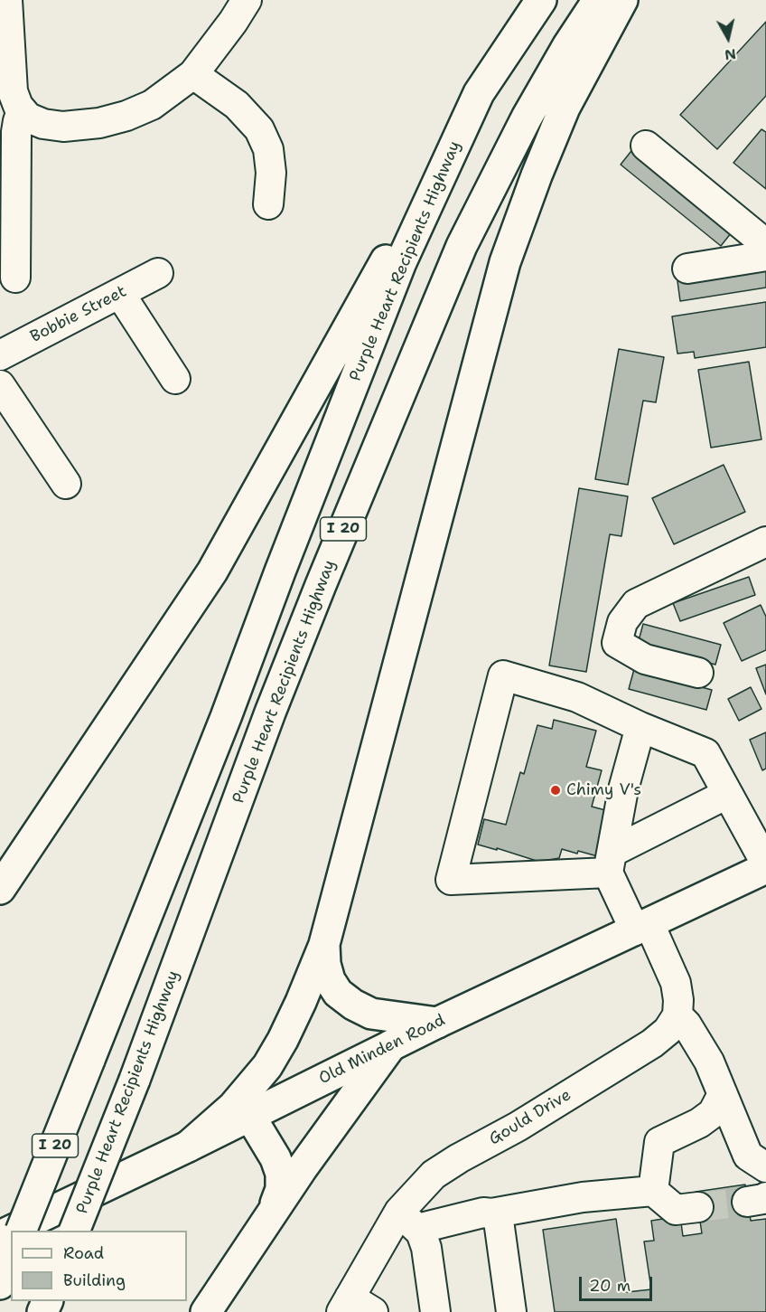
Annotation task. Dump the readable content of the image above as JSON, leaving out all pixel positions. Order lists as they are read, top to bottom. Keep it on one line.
{"streets":{"main road":["Purple Heart Recipients Highway","I 20","Old Minden Road"],"street":["Bobbie Street","Gould Drive"]},"places":["Chimy V's"],"legend":["Road","Building"],"scale_bar":"20 m","north":"bottom"}
